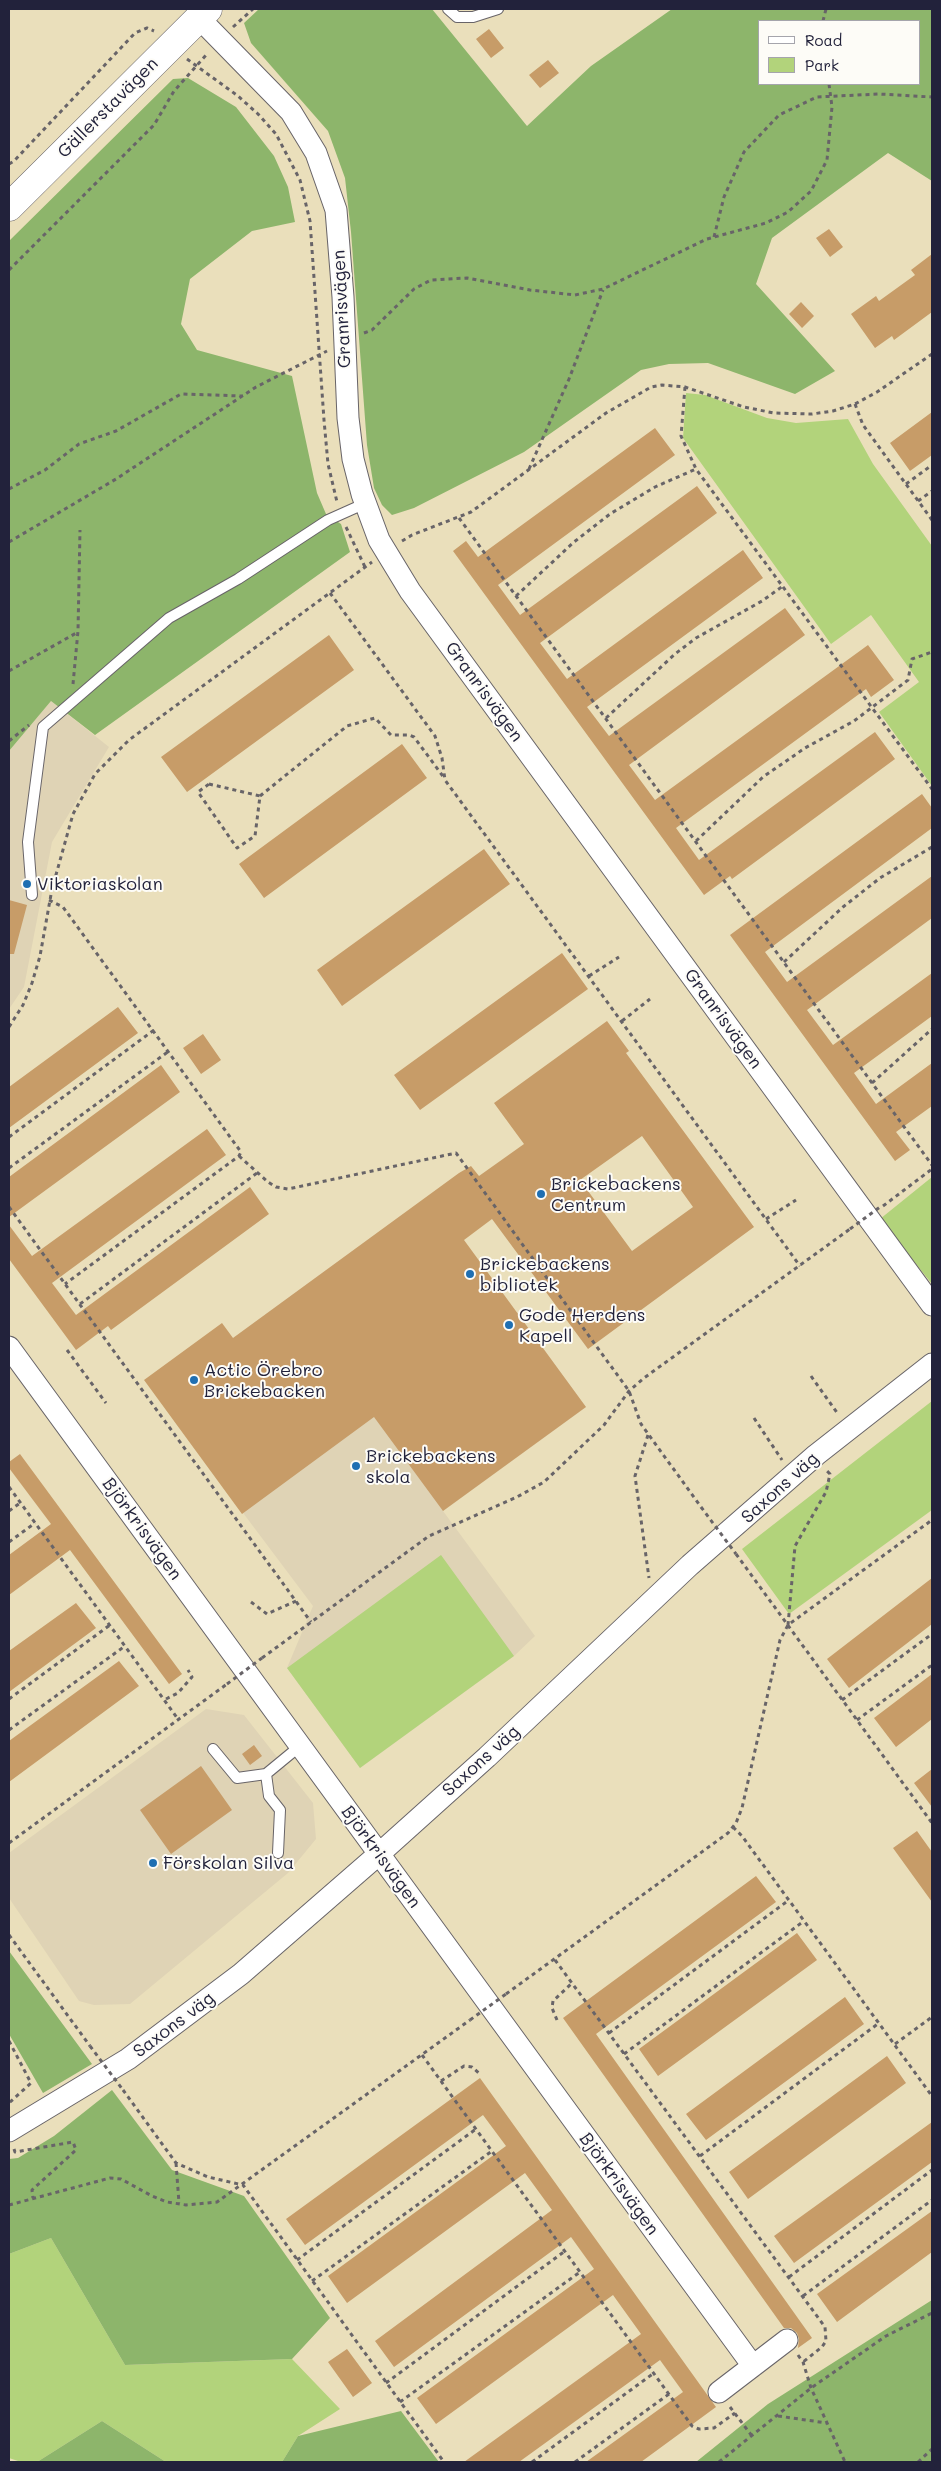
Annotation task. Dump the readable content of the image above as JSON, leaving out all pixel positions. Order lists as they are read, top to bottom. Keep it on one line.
{"streets":{"street":["Gällerstavägen","Granrisvägen","Saxons väg","Björkrisvägen"]},"crossings":[["Gällerstavägen","Granrisvägen"],["Saxons väg","Björkrisvägen"]],"places":["Viktoriaskolan","Brickebackens Centrum","Brickebackens bibliotek","Gode Herdens Kapell","Actic Örebro Brickebacken","Brickebackens skola","Förskolan Silva"],"legend":["Road","Park"]}
